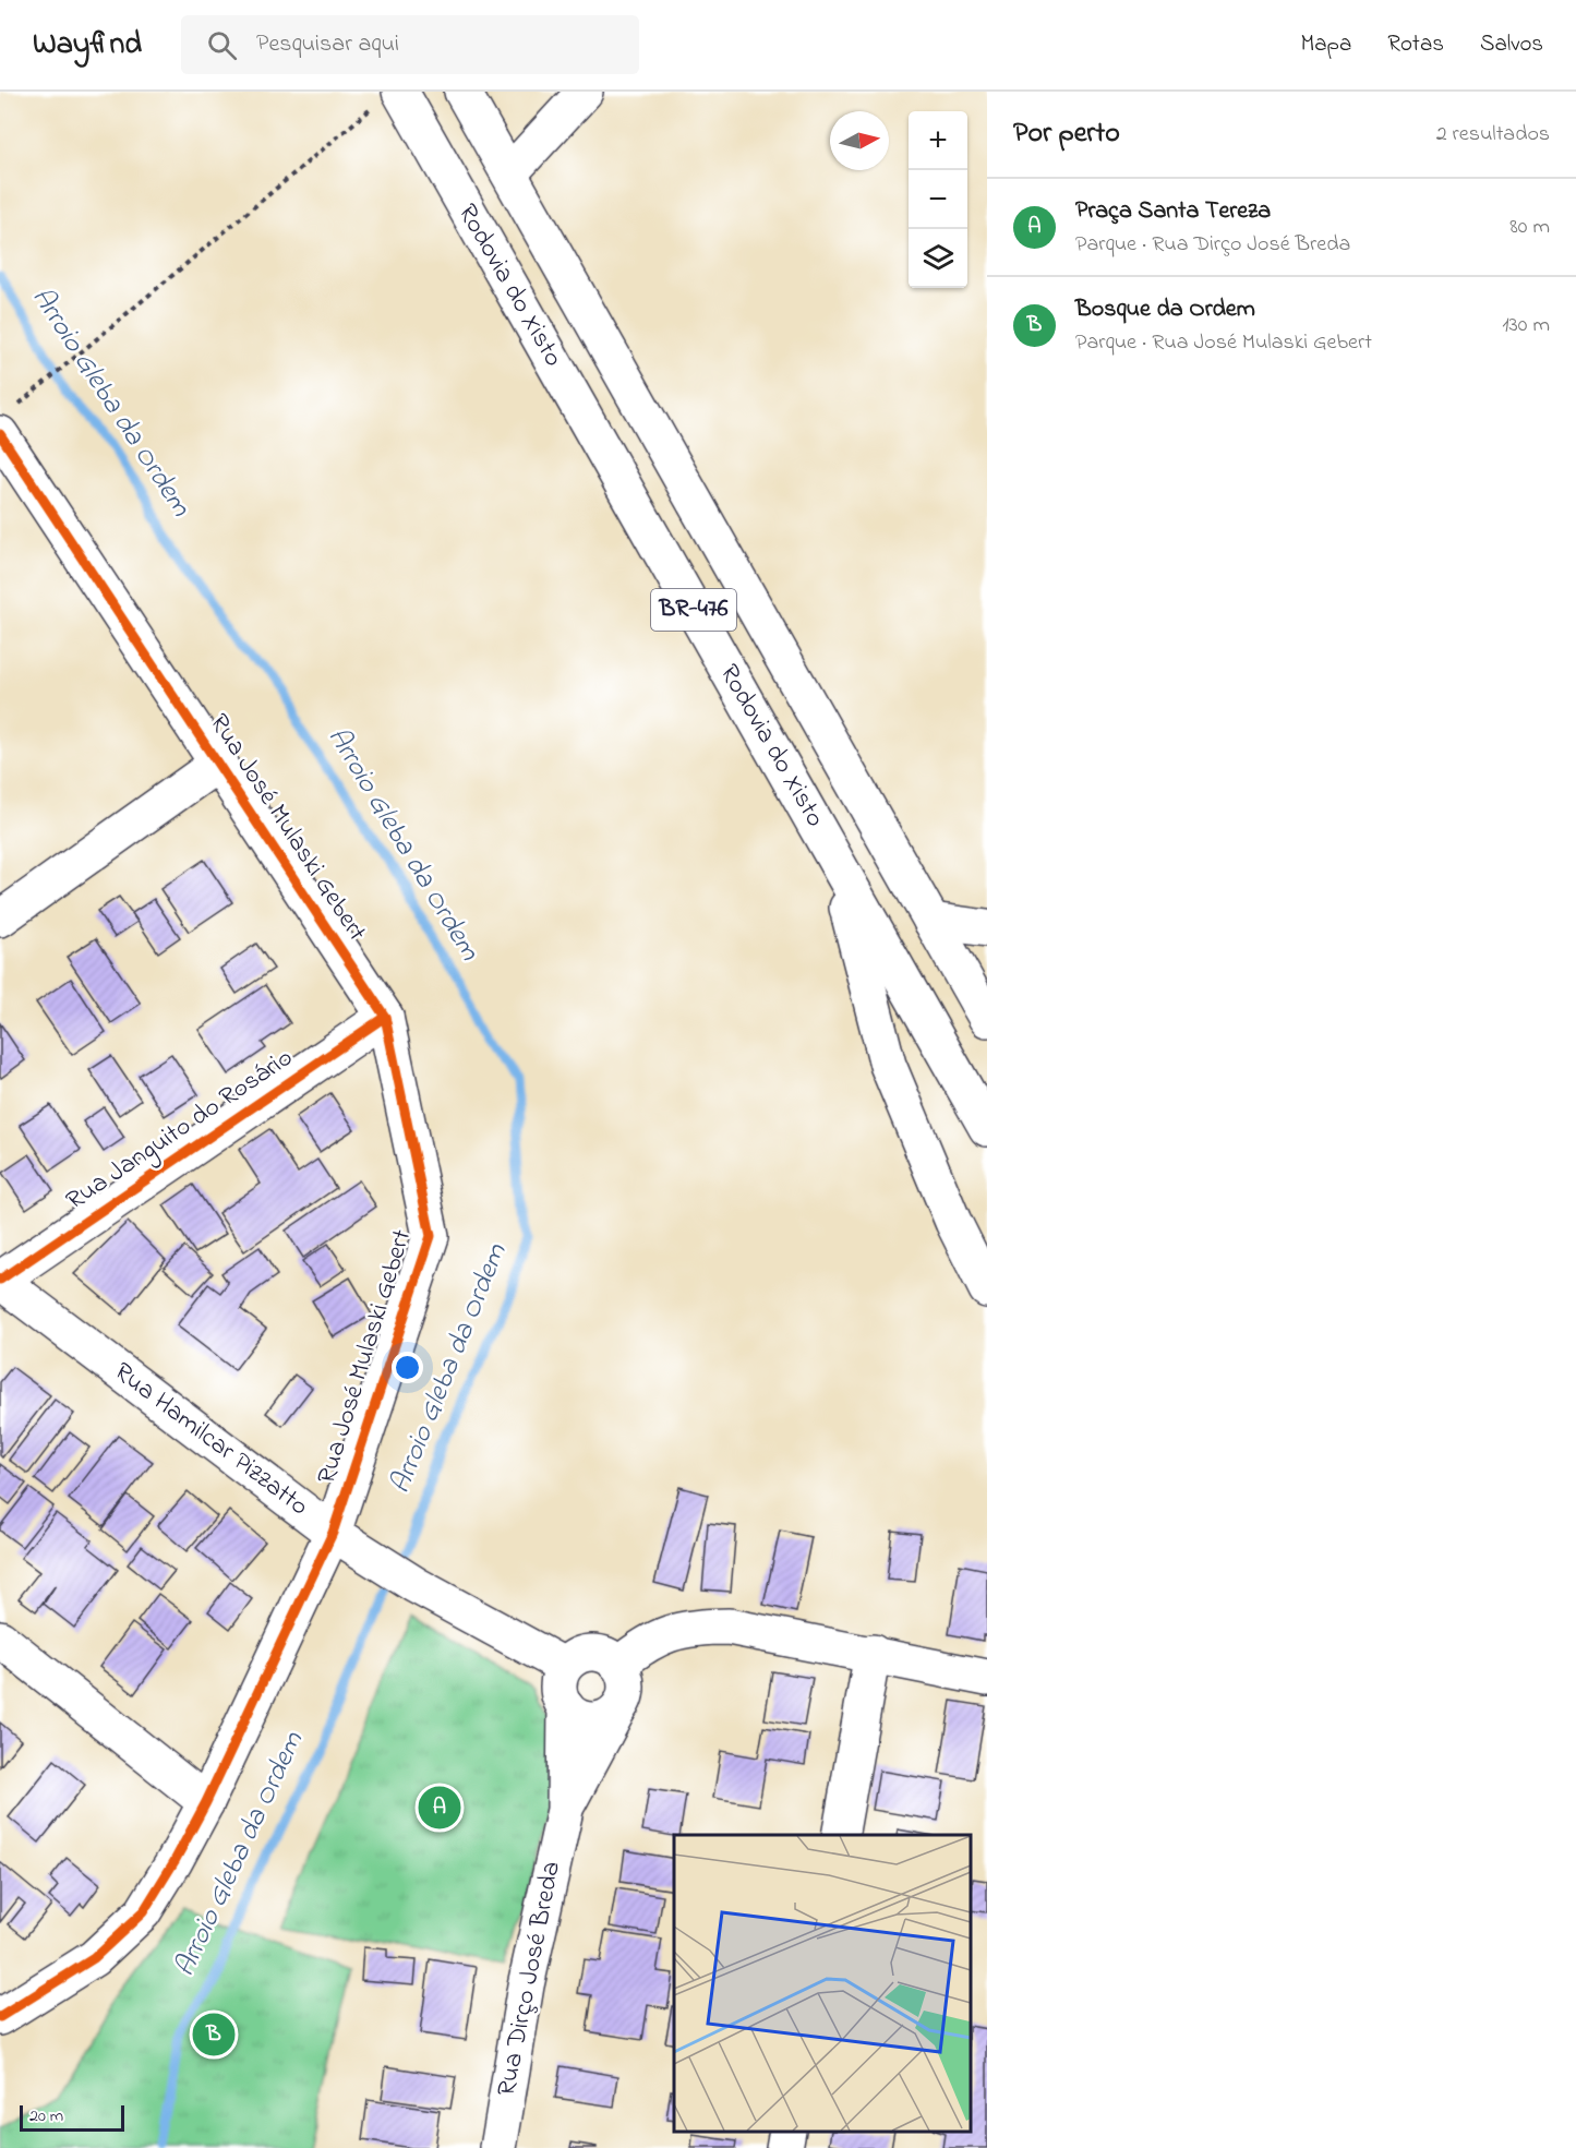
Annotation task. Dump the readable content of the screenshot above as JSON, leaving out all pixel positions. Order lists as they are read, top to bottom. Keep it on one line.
{"streets":{"main road":["Rodovia do Xisto","BR-476","Rua José Mulaski Gebert","Rua Janguito do Rosário","Rua Hamilcar Pizzatto","Rua Dirço José Breda"]},"crossings":[["Rua José Mulaski Gebert","Rua Janguito do Rosário"],["Rua José Mulaski Gebert","Rua Hamilcar Pizzatto"],["Rua Janguito do Rosário","Rua Hamilcar Pizzatto"],["Rua Hamilcar Pizzatto","Rua Dirço José Breda"]],"water":["Arroio Gleba da Ordem"],"scale_bar":"20 m","north":"right","page":{"header":"Wayfind","search":"Pesquisar aqui","nav":["Mapa","Rotas","Salvos"],"heading":["Por perto","2 resultados"],"map_buttons":["+","−"],"list":[{"mark":"A","name":"Praça Santa Tereza","note":"Parque · Rua Dirço José Breda","value":"80 m"},{"mark":"B","name":"Bosque da Ordem","note":"Parque · Rua José Mulaski Gebert","value":"130 m"}],"pins":["A","B"],"scale":"20 m"}}
